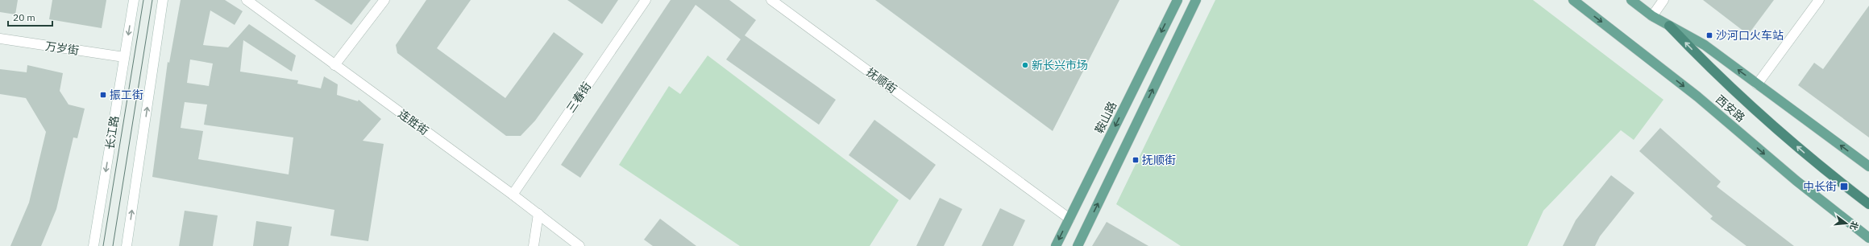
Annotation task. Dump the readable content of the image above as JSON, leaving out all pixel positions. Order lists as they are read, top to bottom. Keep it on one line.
{"streets":{"main road":["西安路","鞍山路"],"street":["万岁街","抚顺街","三春街","连胜街","长江路"]},"crossings":[["万岁街","长江路"],["抚顺街","鞍山路"],["三春街","连胜街"]],"places":{"transit":["沙河口火车站","振工街","抚顺街","中长街"],"other":["新长兴市场"]},"scale_bar":"20 m","north":"right"}
